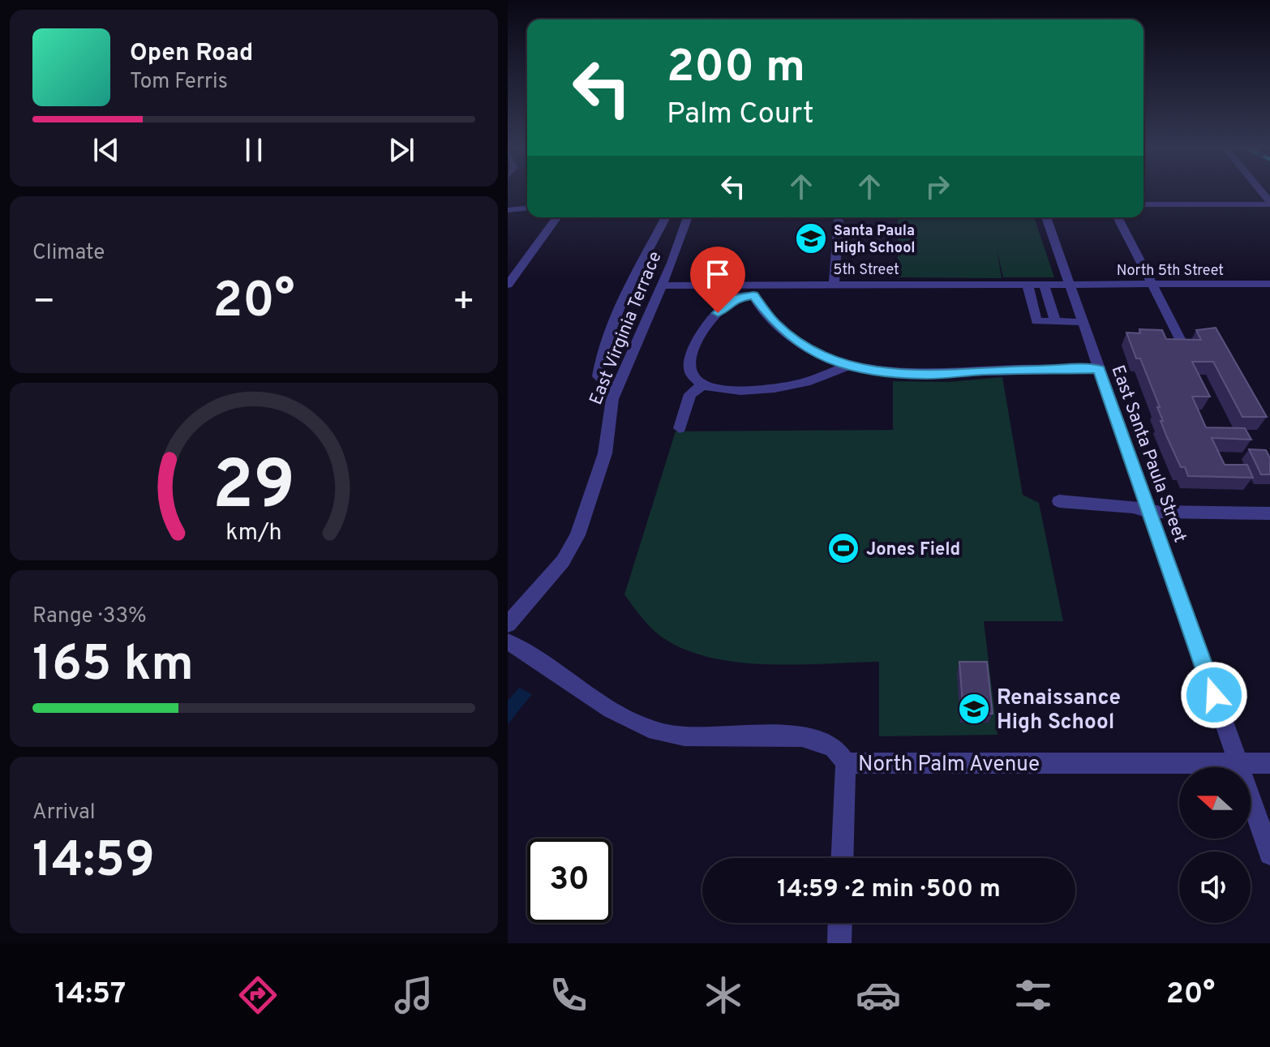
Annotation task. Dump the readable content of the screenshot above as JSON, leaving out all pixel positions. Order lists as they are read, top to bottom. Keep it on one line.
{"streets":{"street":["5th Street","North 5th Street","East Virginia Terrace","East Santa Paula Street","North Palm Avenue"]},"crossings":[["5th Street","North 5th Street"],["5th Street","East Virginia Terrace"],["5th Street","East Santa Paula Street"],["North 5th Street","East Santa Paula Street"],["East Santa Paula Street","North Palm Avenue"]],"places":{"school or university":["Santa Paula High School","Renaissance High School"],"sports":["Jones Field"]},"north":"left","page":{"turn":["200 m","Palm Court"],"song":["Open Road","Tom Ferris"],"tile":["Climate",["Range · 33%","165 km"],["Arrival","14:59"]],"heat":["−","20°","+"],"limit":"30","trip":"14:59 · 2 min · 500 m","tabs":["14:57","20°"],"gauge":["29","km/h"]}}
